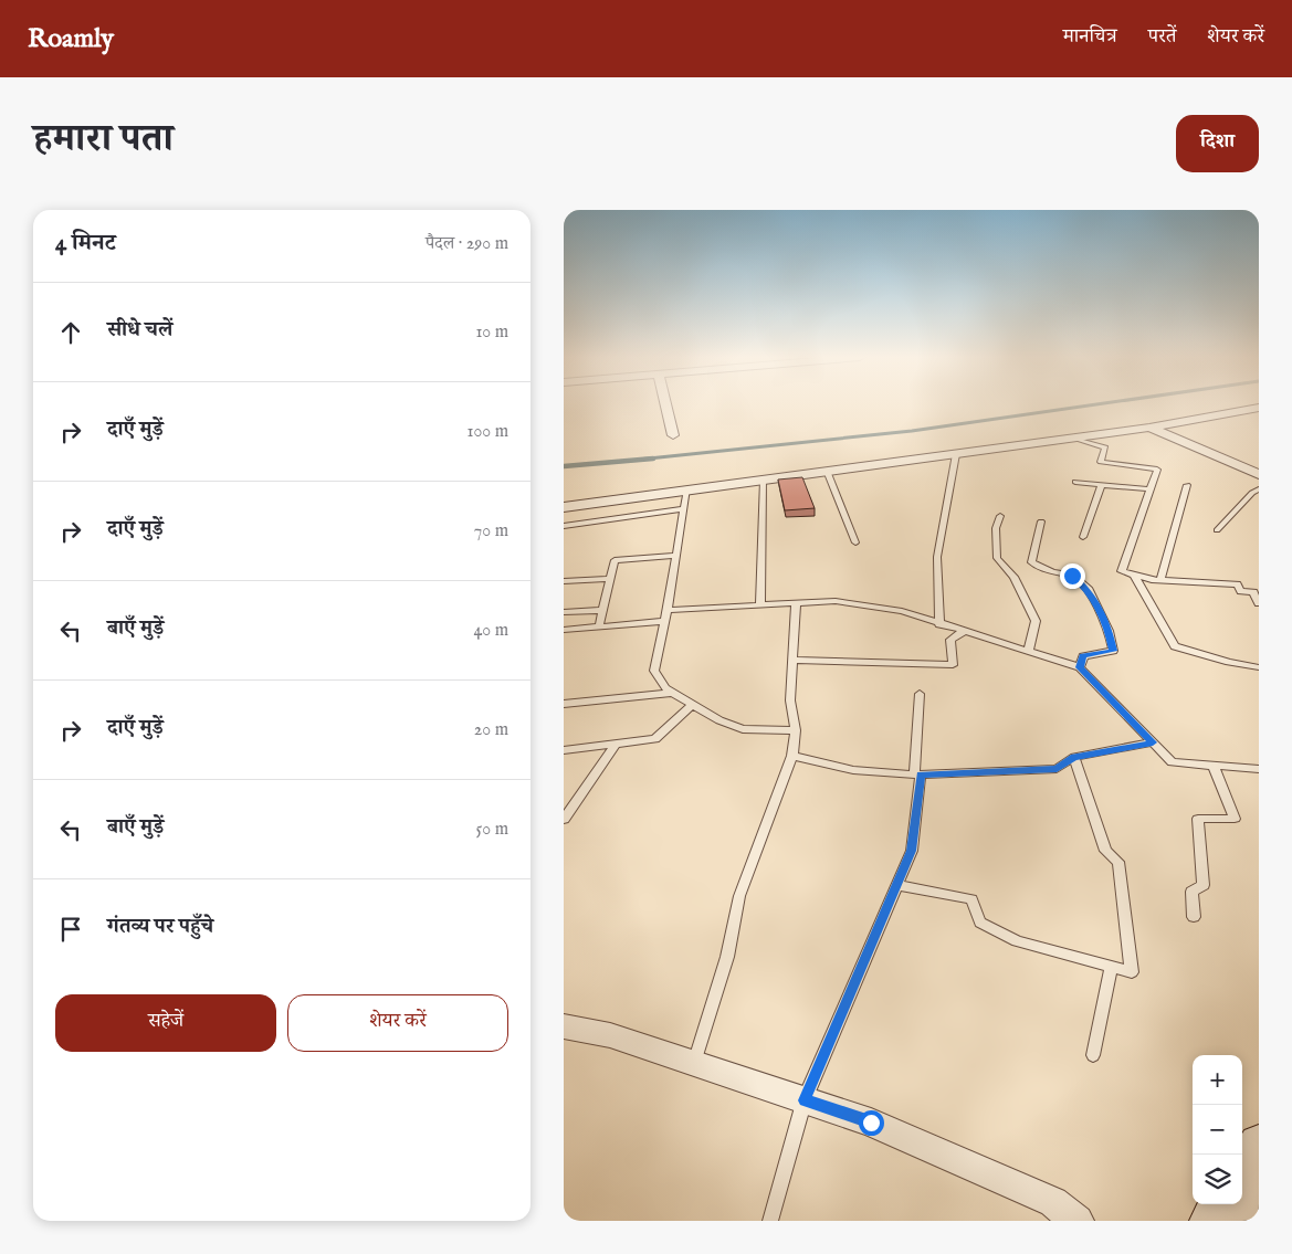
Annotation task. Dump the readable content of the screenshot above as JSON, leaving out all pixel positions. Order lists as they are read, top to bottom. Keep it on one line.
{"page":{"header":"Roamly","nav":["मानचित्र","परतें","शेयर करें"],"title":"हमारा पता","buttons":["दिशा",["सहेजें","शेयर करें"]],"heading":["4 मिनट","पैदल · 290 m"],"list":[["सीधे चलें","10 m"],["दाएँ मुड़ें","100 m"],["दाएँ मुड़ें","70 m"],["बाएँ मुड़ें","40 m"],["दाएँ मुड़ें","20 m"],["बाएँ मुड़ें","50 m"],"गंतव्य पर पहुँचे"],"map_buttons":["+","−"]}}
